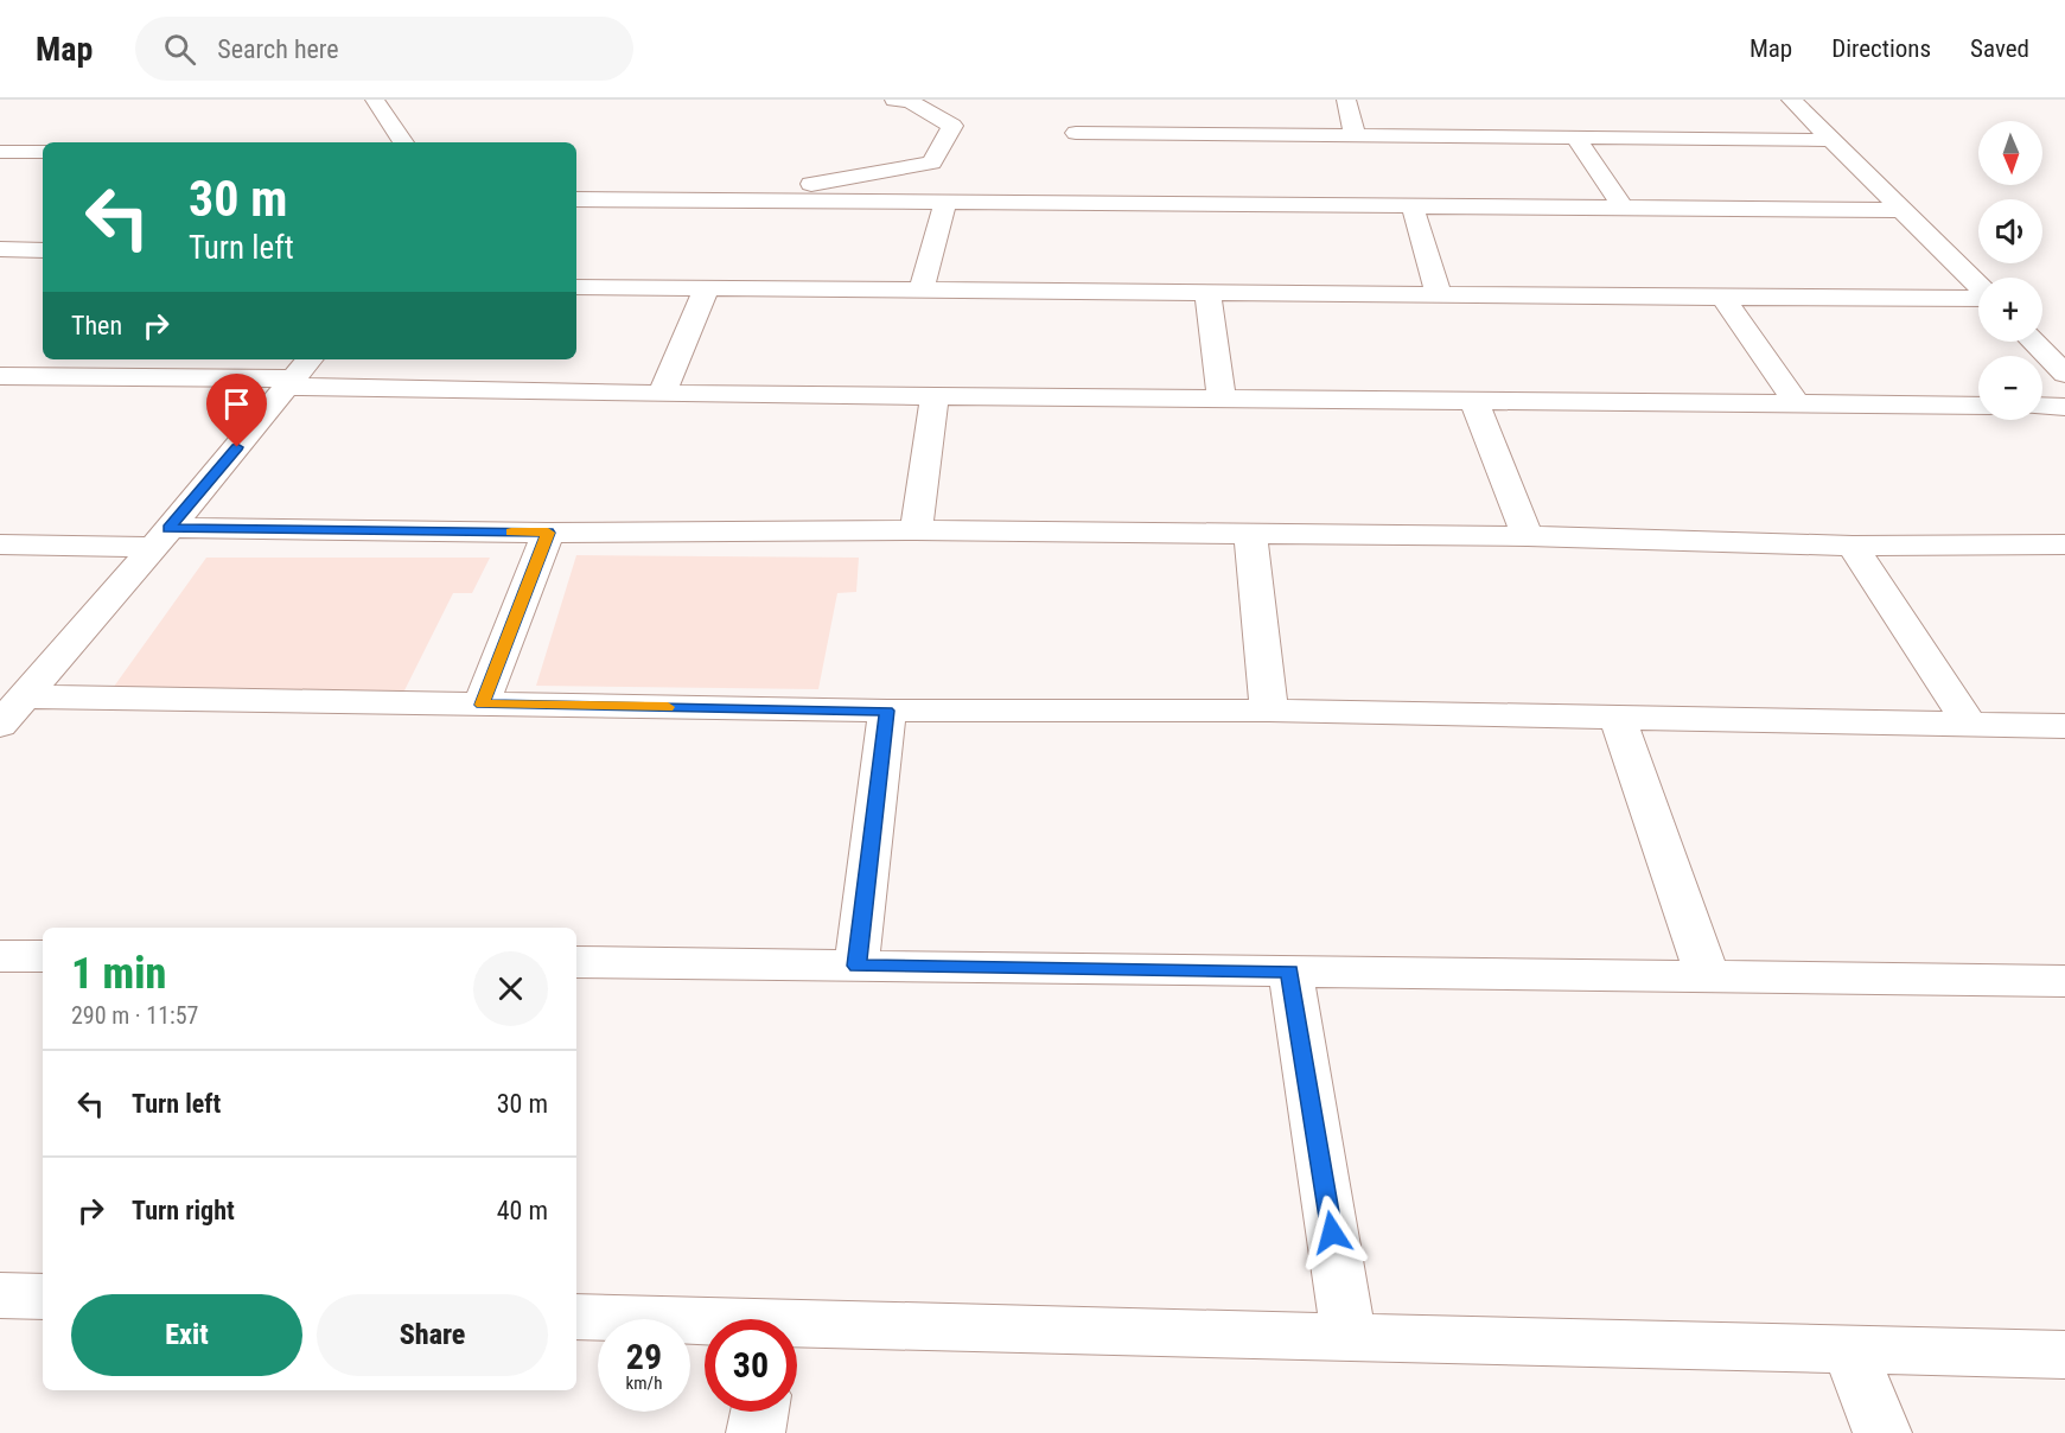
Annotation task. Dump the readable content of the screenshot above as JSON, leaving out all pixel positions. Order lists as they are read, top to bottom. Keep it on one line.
{"north":"bottom","page":{"header":"Map","search":"Search here","nav":["Map","Directions","Saved"],"map_buttons":["+","−"],"turn":["30 m","Turn left"],"then":"Then","heading":["1 min","290 m · 11:57"],"list":[{"name":"Turn left","value":"30 m"},{"name":"Turn right","value":"40 m"}],"buttons":["Exit","Share"],"speed":"29 km/h","limit":"30"}}
